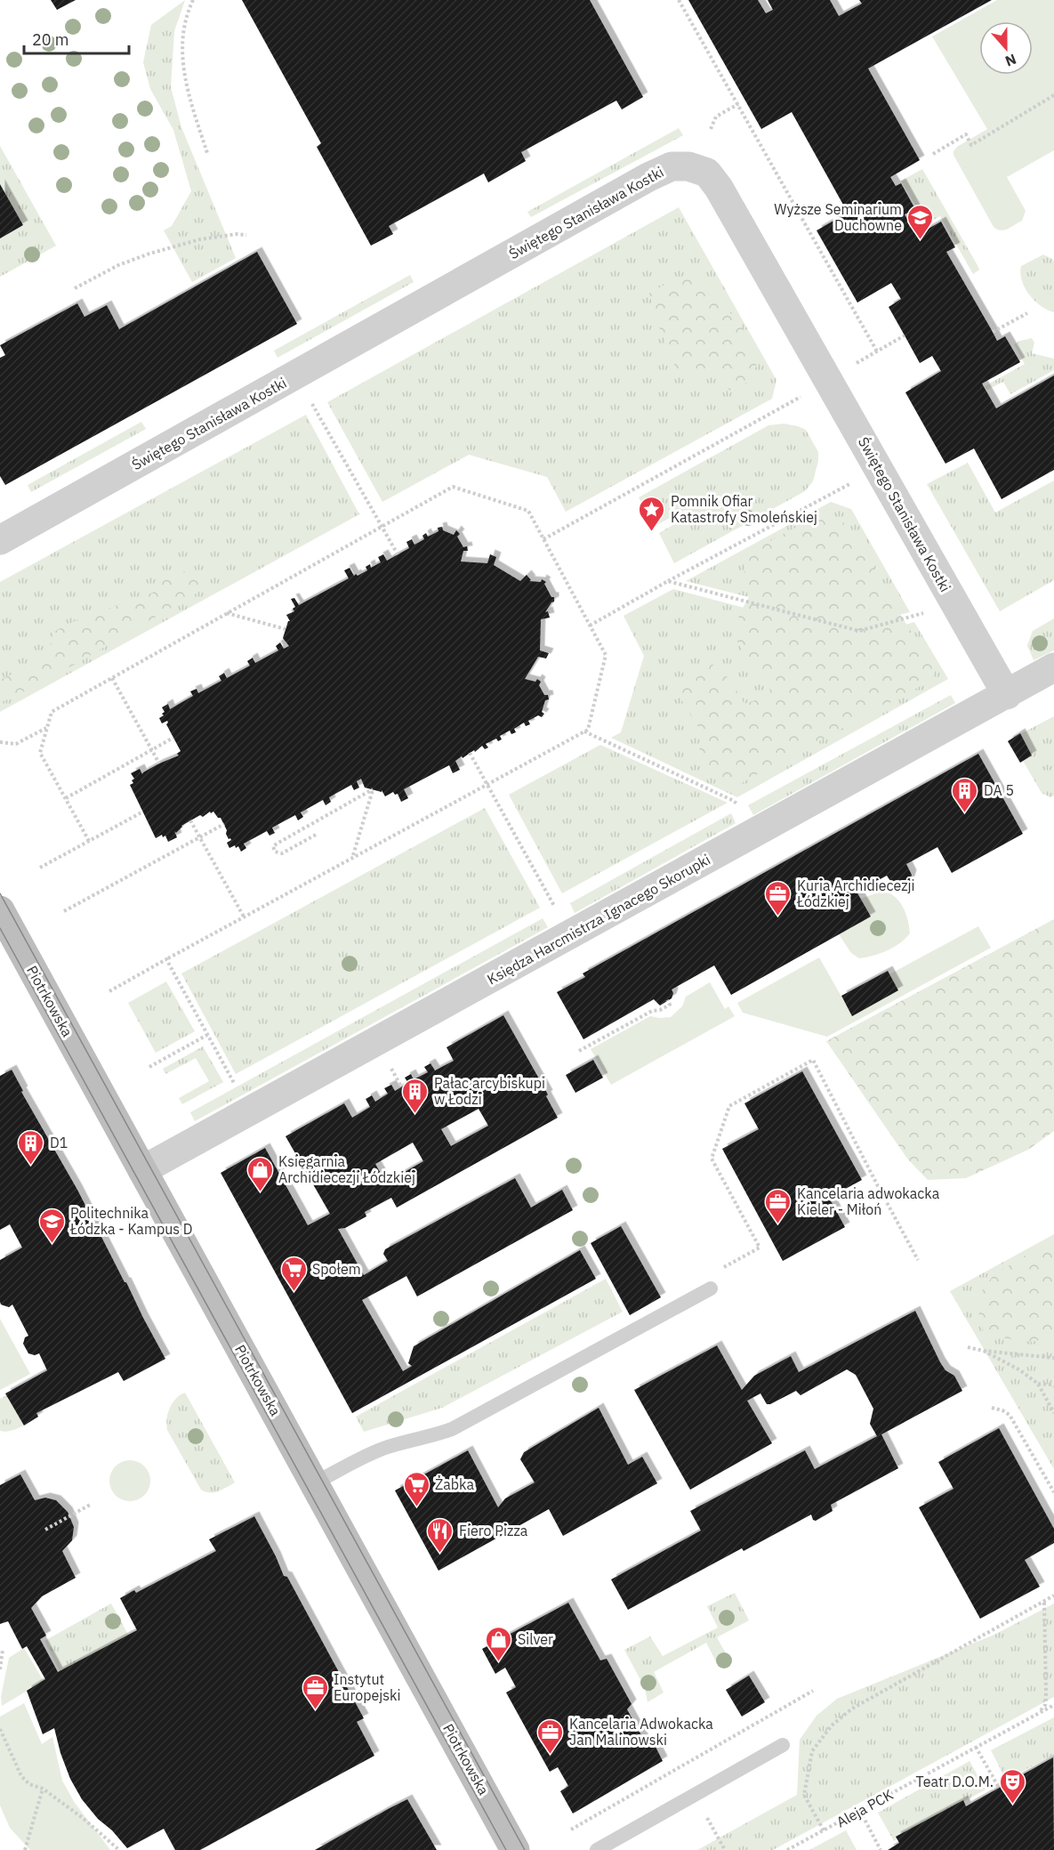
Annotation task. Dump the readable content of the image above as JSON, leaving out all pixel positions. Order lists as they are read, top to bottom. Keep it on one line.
{"streets":{"street":["Świętego Stanisława Kostki","Księdza Harcmistrza Ignacego Skorupki","Piotrkowska"],"path":["Aleja PCK"]},"crossings":[["Świętego Stanisława Kostki","Księdza Harcmistrza Ignacego Skorupki"],["Księdza Harcmistrza Ignacego Skorupki","Piotrkowska"]],"places":{"school or university":["Wyższe Seminarium Duchowne","Politechnika Łódzka - Kampus D"],"place":["Pomnik Ofiar Katastrofy Smoleńskiej"],"building":["DA 5","Pałac arcybiskupi w Łodzi","D1"],"office":["Kuria Archidiecezji Łódzkiej","Kancelaria adwokacka Kieler - Miłoń","Instytut Europejski","Kancelaria Adwokacka Jan Malinowski"],"shop":["Księgarnia Archidiecezji Łódzkiej","Silver"],"supermarket":["Społem","Żabka"],"restaurant":["Fiero Pizza"],"theatre":["Teatr D.O.M."]},"scale_bar":"20 m","north":"bottom"}
